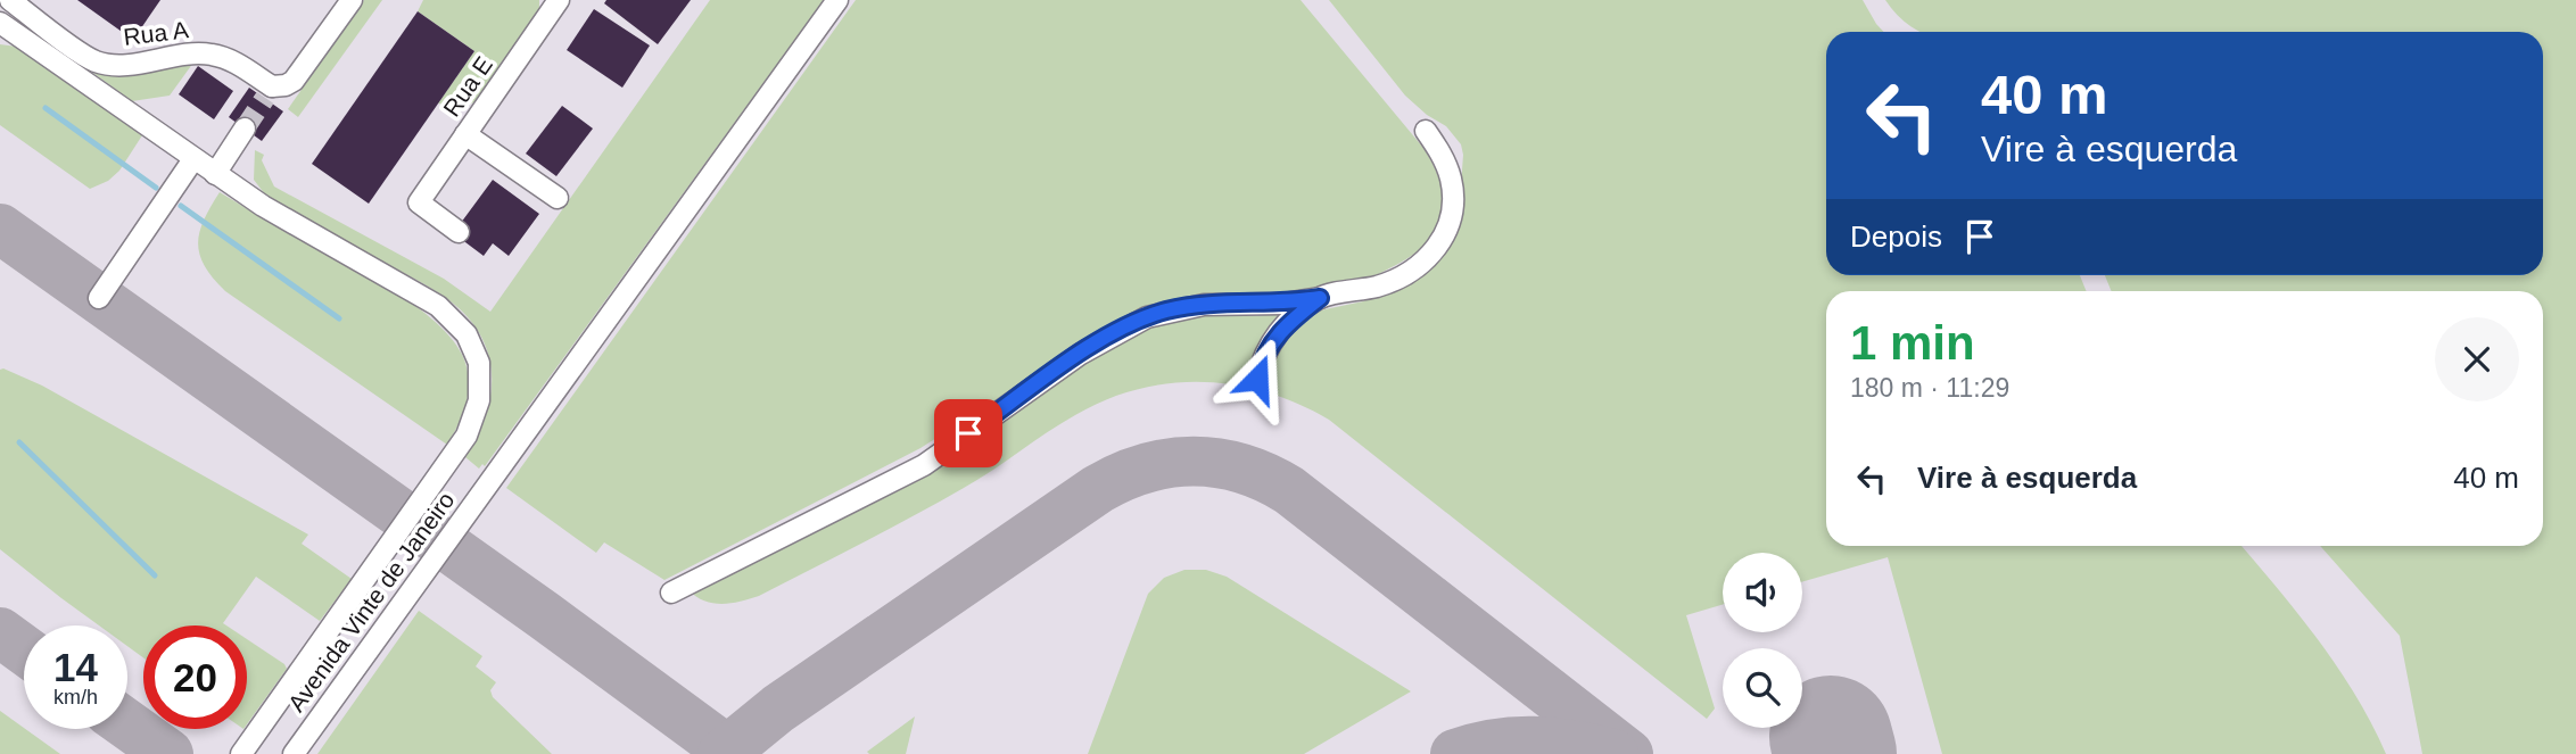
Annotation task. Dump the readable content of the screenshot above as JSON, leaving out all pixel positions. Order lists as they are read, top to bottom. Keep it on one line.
{"streets":{"lane":["Rua A","Rua E","Avenida Vinte de Janeiro"]},"page":{"turn":["40 m","Vire à esquerda"],"then":"Depois","heading":["1 min","180 m · 11:29"],"list":[{"name":"Vire à esquerda","value":"40 m"}],"speed":"14 km/h","limit":"20"}}
